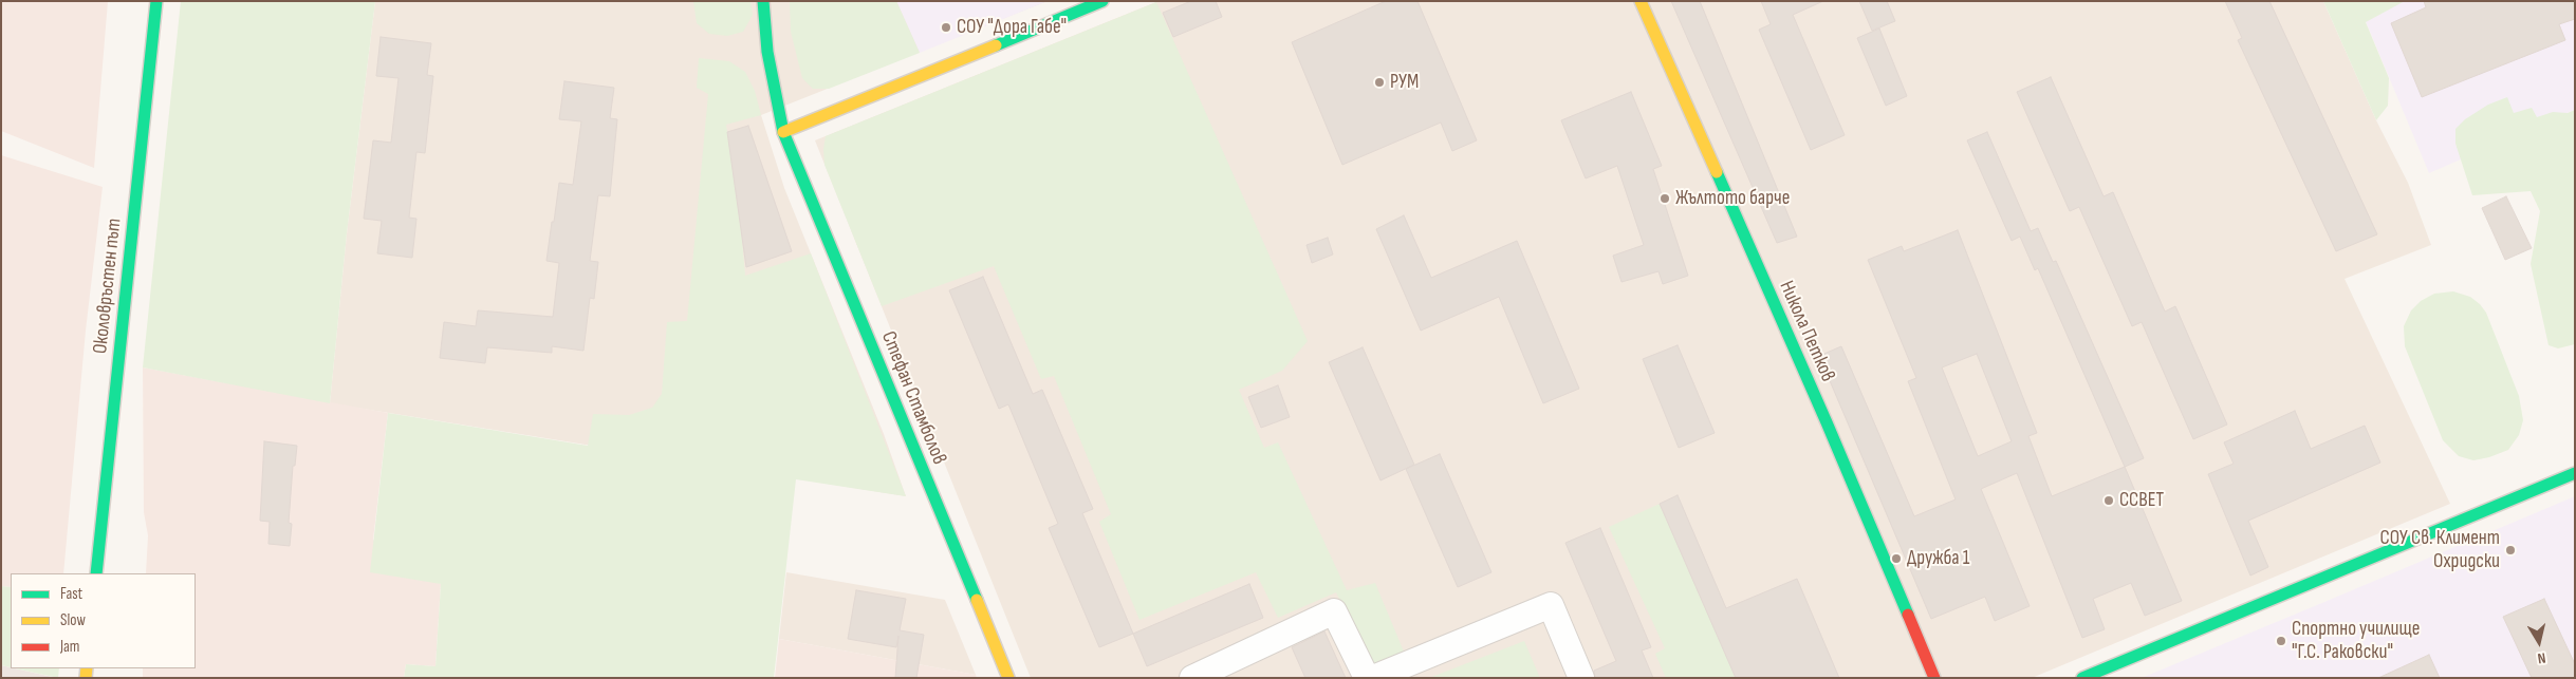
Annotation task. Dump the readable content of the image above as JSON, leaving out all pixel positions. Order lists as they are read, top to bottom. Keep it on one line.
{"streets":{"street":["Околовръстен път","Никола Петков","Стефан Стамболов"]},"places":["СОУ \"Дора Габе\"","РУМ","Жълтото барче","ССВЕТ","СОУ Св. Климент Охридски","Дружба 1","Спортно училище \"Г.С. Раковски\""],"legend":["Fast","Slow","Jam"],"north":"bottom"}
